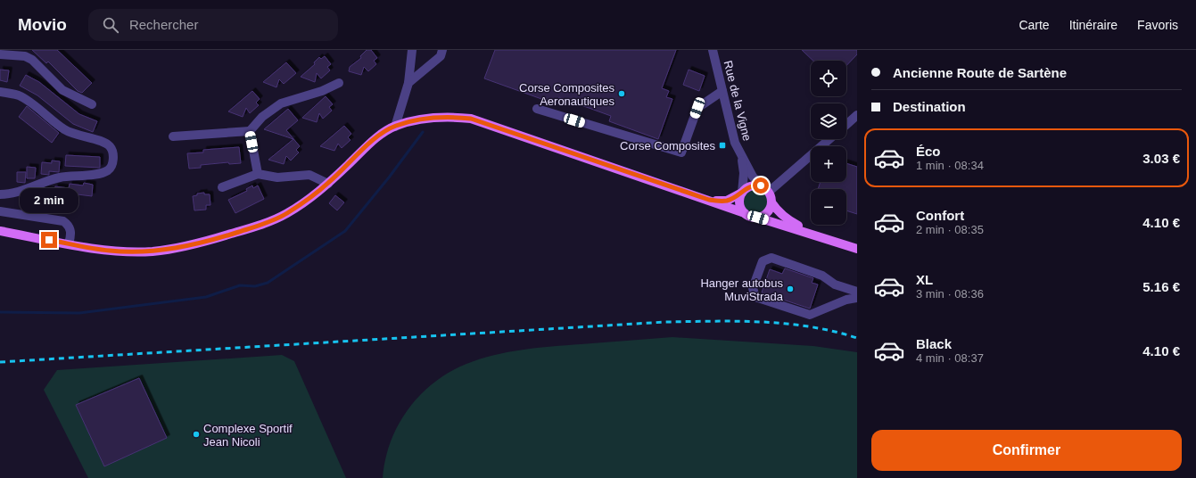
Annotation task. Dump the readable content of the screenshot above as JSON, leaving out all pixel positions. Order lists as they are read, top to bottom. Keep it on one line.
{"streets":{"street":["Rue de la Vigne"]},"places":{"other":["Corse Composites Aeronautiques","Hanger autobus MuviStrada","Complexe Sportif Jean Nicoli"],"transit":["Corse Composites"]},"page":{"header":"Movio","search":"Rechercher","nav":["Carte","Itinéraire","Favoris"],"banner":["Ancienne Route de Sartène","Destination"],"map_buttons":["+","−"],"list":[{"name":"Éco","note":"1 min · 08:34","value":"3.03 €"},{"name":"Confort","note":"2 min · 08:35","value":"4.10 €"},{"name":"XL","note":"3 min · 08:36","value":"5.16 €"},{"name":"Black","note":"4 min · 08:37","value":"4.10 €"}],"bubble":"2 min","buttons":"Confirmer"}}
